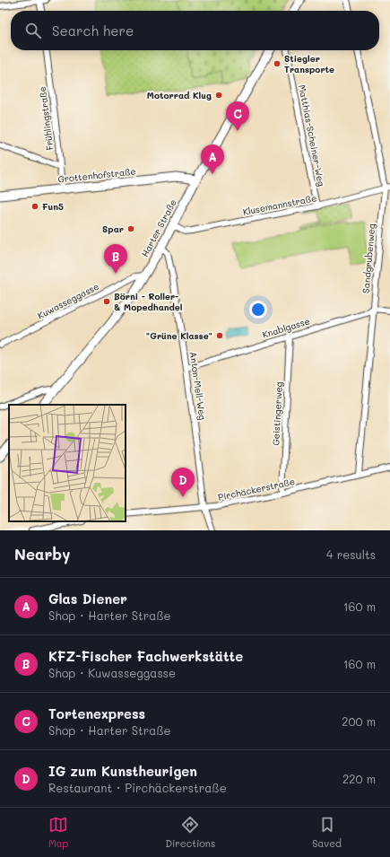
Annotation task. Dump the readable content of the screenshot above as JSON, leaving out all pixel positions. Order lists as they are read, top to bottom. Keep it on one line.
{"streets":{"main road":["Grottenhofstraße","Harter Straße"],"street":["Frühlingstraße","Matthias-Scheiner-Weg","Klusemannstraße","Sandgrubenweg","Kuwasseggasse","Knablgasse","Anton-Mell-Weg","Geistingerweg","Pirchäckerstraße"]},"crossings":[["Frühlingstraße","Grottenhofstraße"],["Matthias-Scheiner-Weg","Klusemannstraße"],["Grottenhofstraße","Harter Straße"],["Klusemannstraße","Harter Straße"],["Klusemannstraße","Sandgrubenweg"],["Harter Straße","Kuwasseggasse"],["Harter Straße","Anton-Mell-Weg"],["Sandgrubenweg","Knablgasse"],["Sandgrubenweg","Pirchäckerstraße"],["Knablgasse","Anton-Mell-Weg"],["Knablgasse","Geistingerweg"],["Anton-Mell-Weg","Pirchäckerstraße"],["Geistingerweg","Pirchäckerstraße"]],"places":["Stiegler Transporte","Motorrad Klug","Fun5","Spar","Börni - Roller- & Mopedhandel","\"Grüne Klasse\""],"page":{"search":"Search here","pins":["C","A","B","D"],"heading":["Nearby","4 results"],"list":[{"mark":"A","name":"Glas Diener","note":"Shop · Harter Straße","value":"160 m"},{"mark":"B","name":"KFZ-Fischer Fachwerkstätte","note":"Shop · Kuwasseggasse","value":"160 m"},{"mark":"C","name":"Tortenexpress","note":"Shop · Harter Straße","value":"200 m"},{"mark":"D","name":"IG zum Kunstheurigen","note":"Restaurant · Pirchäckerstraße","value":"220 m"}],"nav":["Map","Directions","Saved"]}}
